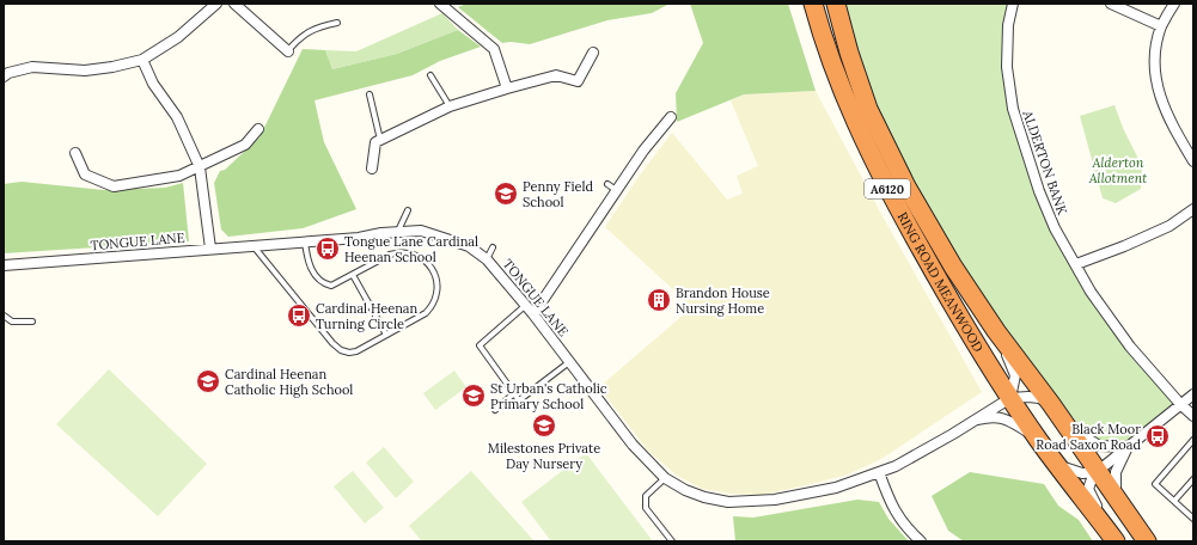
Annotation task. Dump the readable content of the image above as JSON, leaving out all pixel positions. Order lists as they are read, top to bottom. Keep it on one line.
{"streets":{"highway":["A6120","RING ROAD MEANWOOD"],"street":["ALDERTON BANK","TONGUE LANE"]},"crossings":[["A6120","TONGUE LANE"],["A6120","RING ROAD MEANWOOD"],["TONGUE LANE","RING ROAD MEANWOOD"]],"parks":["Alderton Allotment"],"places":{"school or university":["Penny Field School","Cardinal Heenan Catholic High School","St Urban's Catholic Primary School","Milestones Private Day Nursery"],"bus stop":["Tongue Lane Cardinal Heenan School","Cardinal Heenan Turning Circle","Black Moor Road Saxon Road"],"building":["Brandon House Nursing Home"]}}
